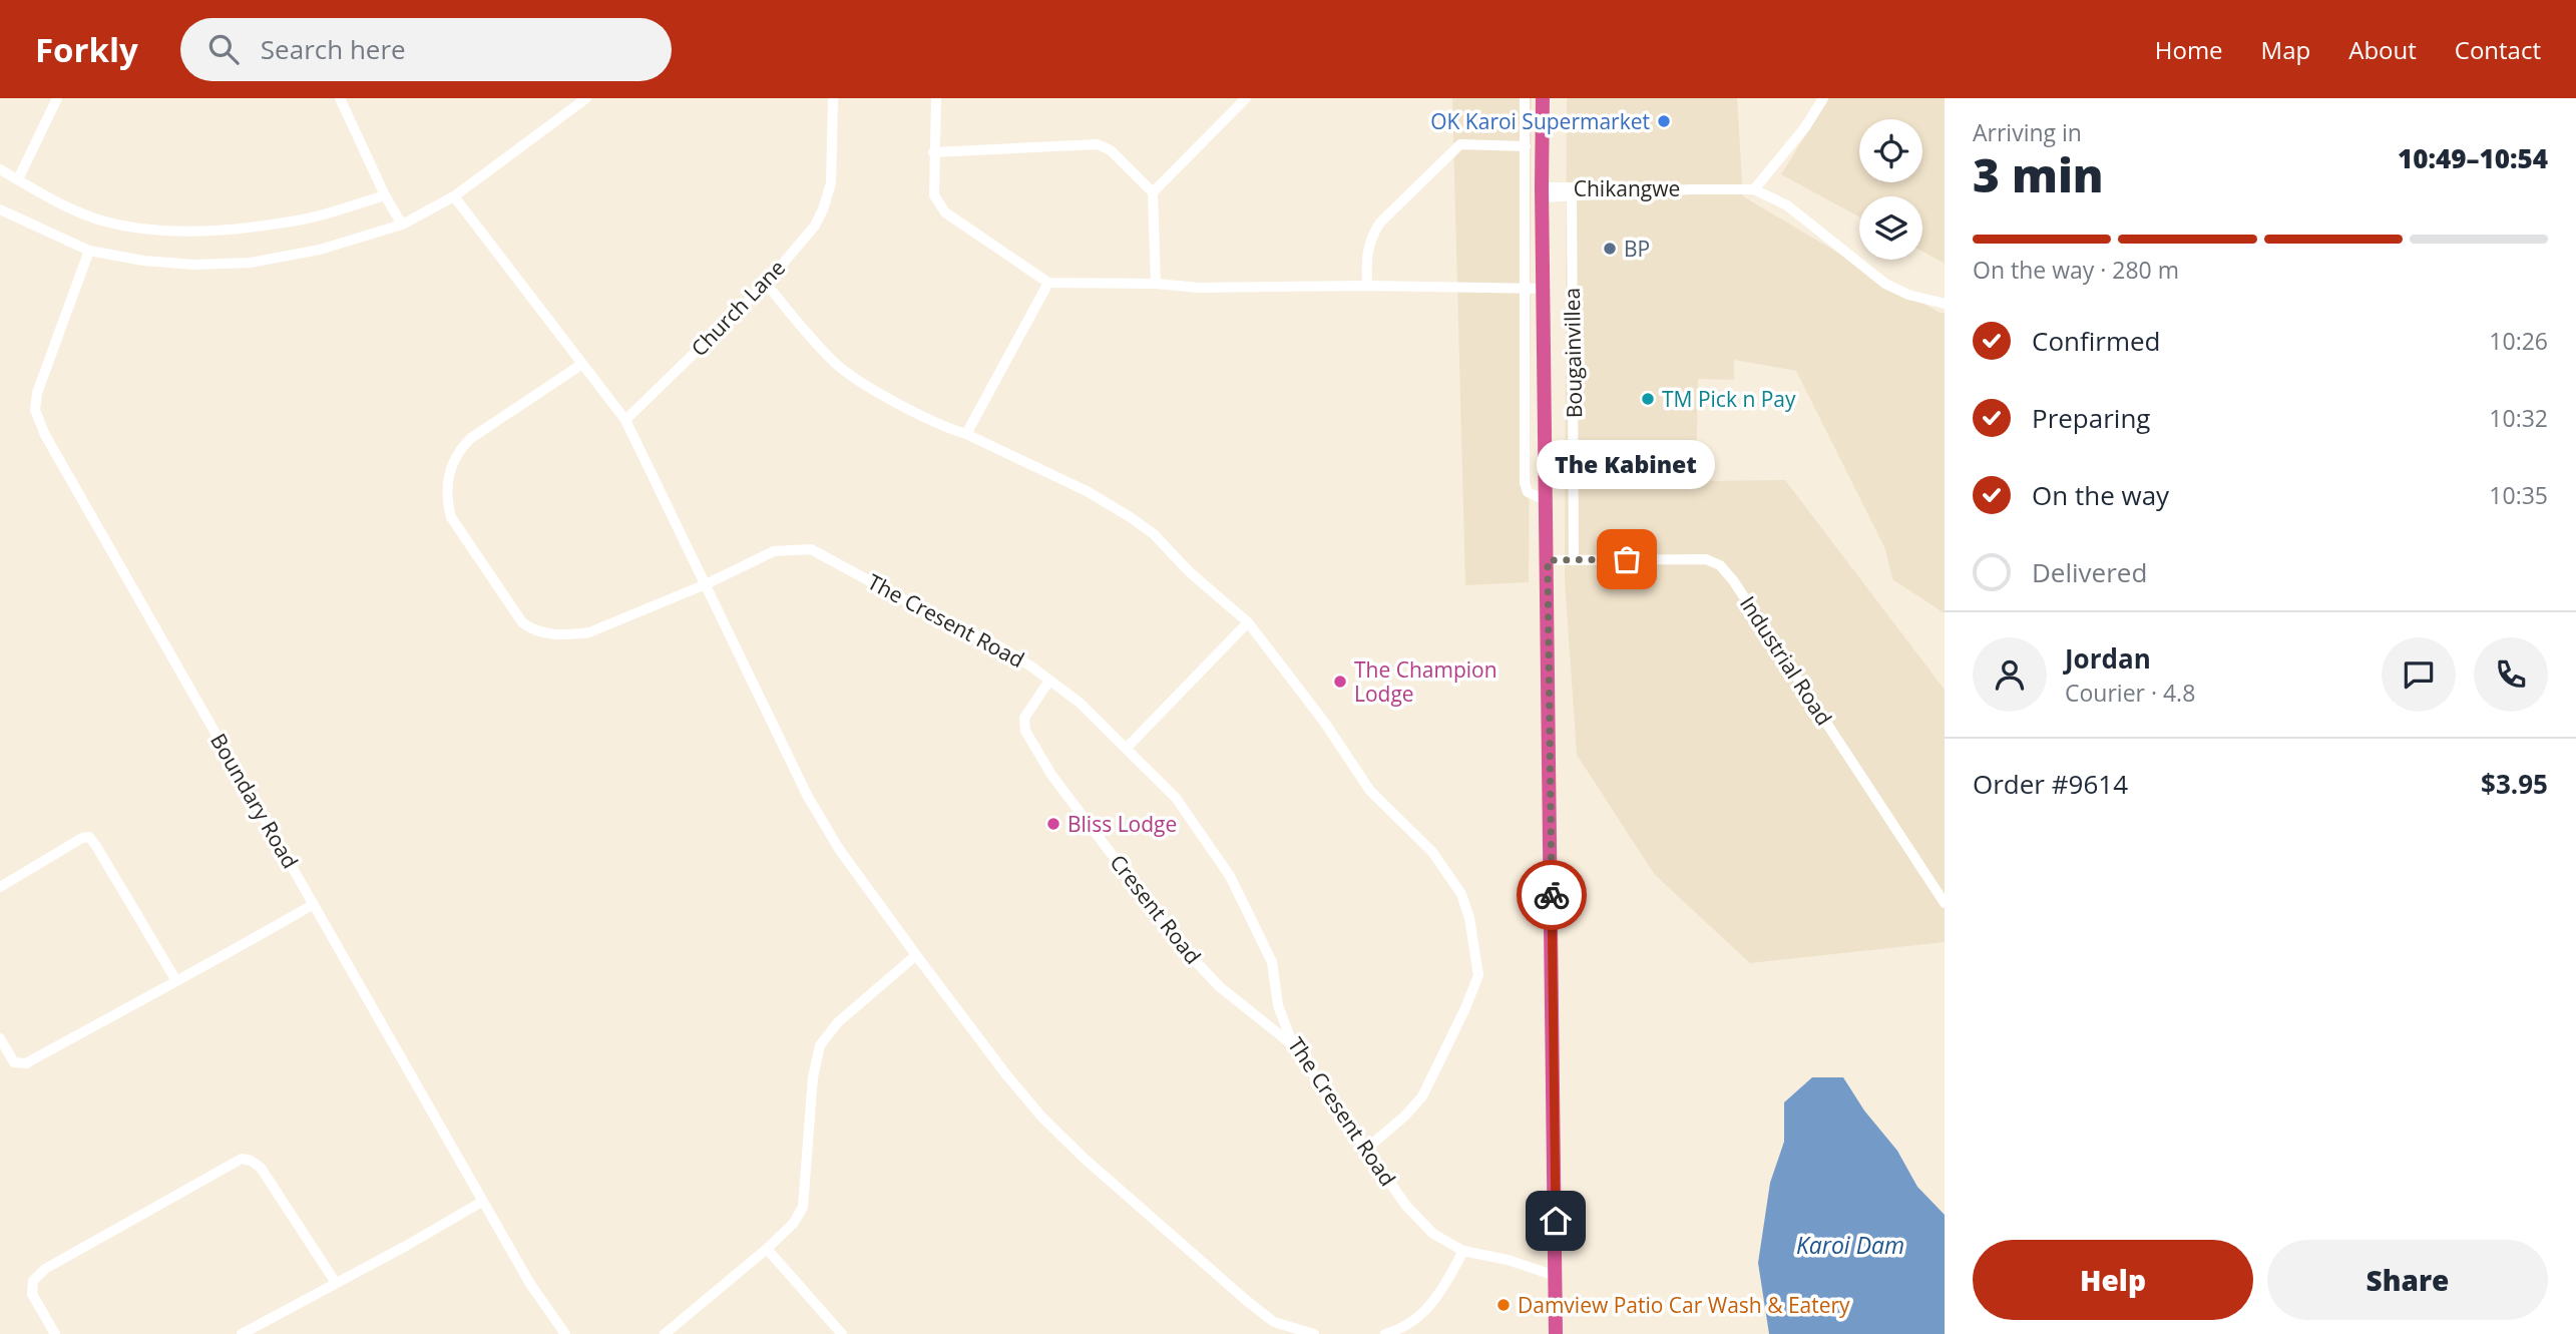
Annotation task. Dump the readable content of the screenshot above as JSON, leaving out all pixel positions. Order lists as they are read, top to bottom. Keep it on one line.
{"streets":{"street":["Chikangwe","Church Lane","Bougainvillea","The Cresent Road","Industrial Road","Boundary Road","Cresent Road"]},"crossings":[["Chikangwe","Bougainvillea"],["Bougainvillea","Industrial Road"],["The Cresent Road","Cresent Road"]],"water":["Karoi Dam"],"places":["OK Karoi Supermarket","BP","TM Pick n Pay","The Kabinet","The Champion Lodge","Bliss Lodge","Damview Patio Car Wash & Eatery"],"page":{"header":"Forkly","search":"Search here","nav":["Home","Map","About","Contact"],"heading":["3 min","Arriving in","10:49–10:54"],"panel":["Jordan","Courier · 4.8","Order #9614","$3.95"],"bar":"On the way · 280 m","list":[["Confirmed","10:26"],["Preparing","10:32"],["On the way","10:35"],"Delivered"],"bubble":"The Kabinet","buttons":["Help","Share"]}}
